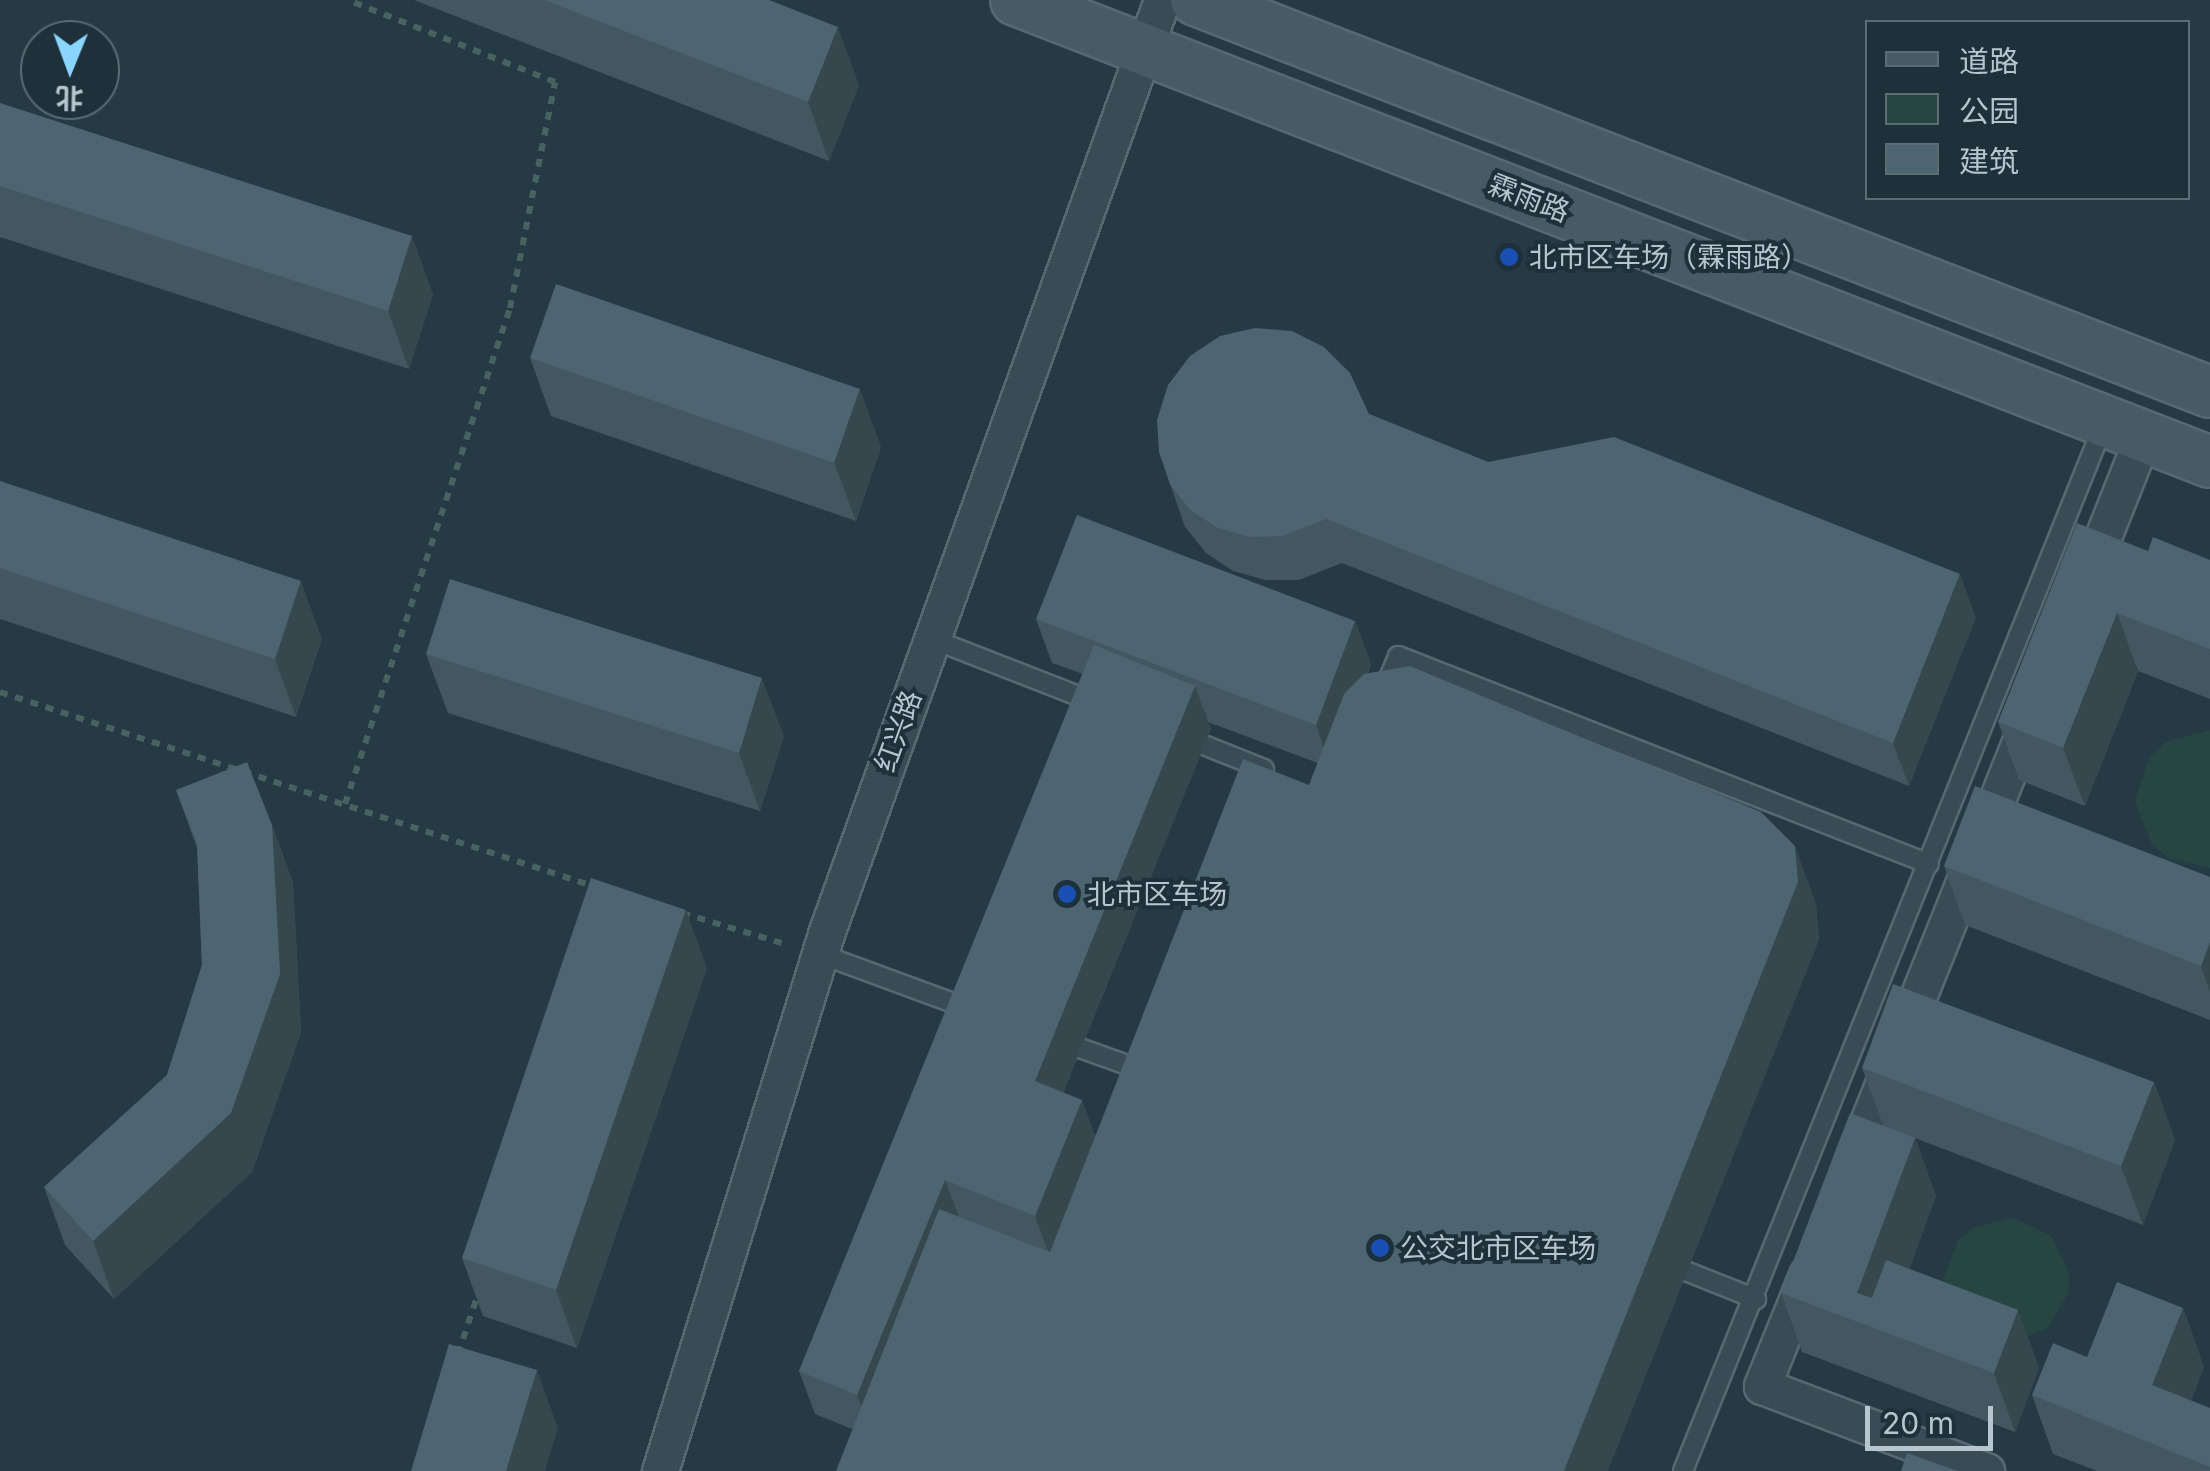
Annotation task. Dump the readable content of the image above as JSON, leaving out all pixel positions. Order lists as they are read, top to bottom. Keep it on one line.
{"streets":{"main road":["霖雨路"],"street":["红兴路"]},"crossings":[["霖雨路","红兴路"]],"places":["北市区车场（霖雨路）","北市区车场","公交北市区车场"],"legend":["道路","公园","建筑"],"scale_bar":"20 m","north":"bottom"}
